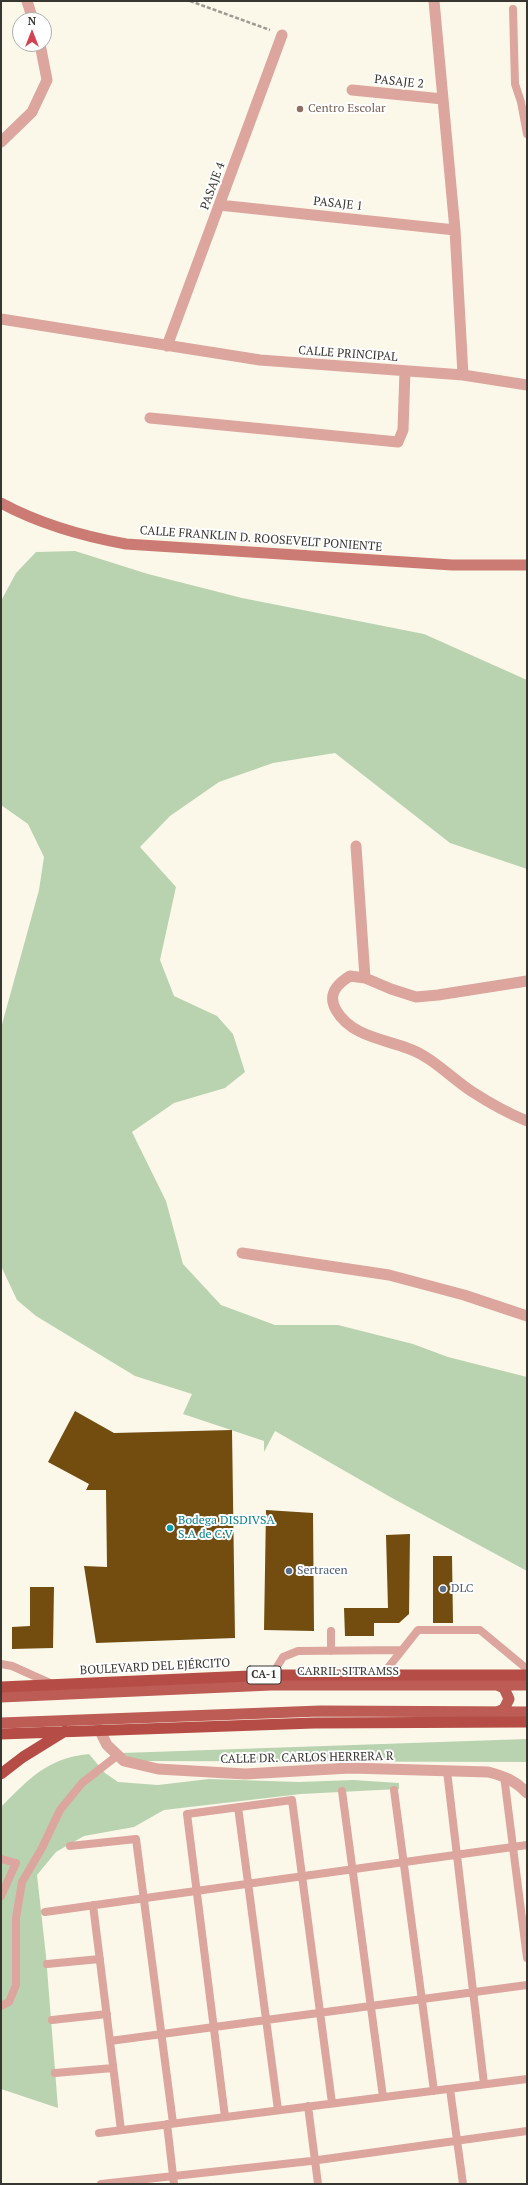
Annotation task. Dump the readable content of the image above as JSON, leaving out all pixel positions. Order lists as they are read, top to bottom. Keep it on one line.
{"streets":{"highway":["BOULEVARD DEL EJÉRCITO","CA-1"],"main road":["CALLE FRANKLIN D. ROOSEVELT PONIENTE","CARRIL SITRAMSS"],"street":["PASAJE 2","PASAJE 4","PASAJE 1","CALLE PRINCIPAL","CALLE DR. CARLOS HERRERA R"]},"crossings":[["PASAJE 4","PASAJE 1"],["PASAJE 4","CALLE PRINCIPAL"]],"places":["Centro Escolar","Bodega DISDIVSA S.A de C.V","Sertracen","DLC"],"north":"top"}
